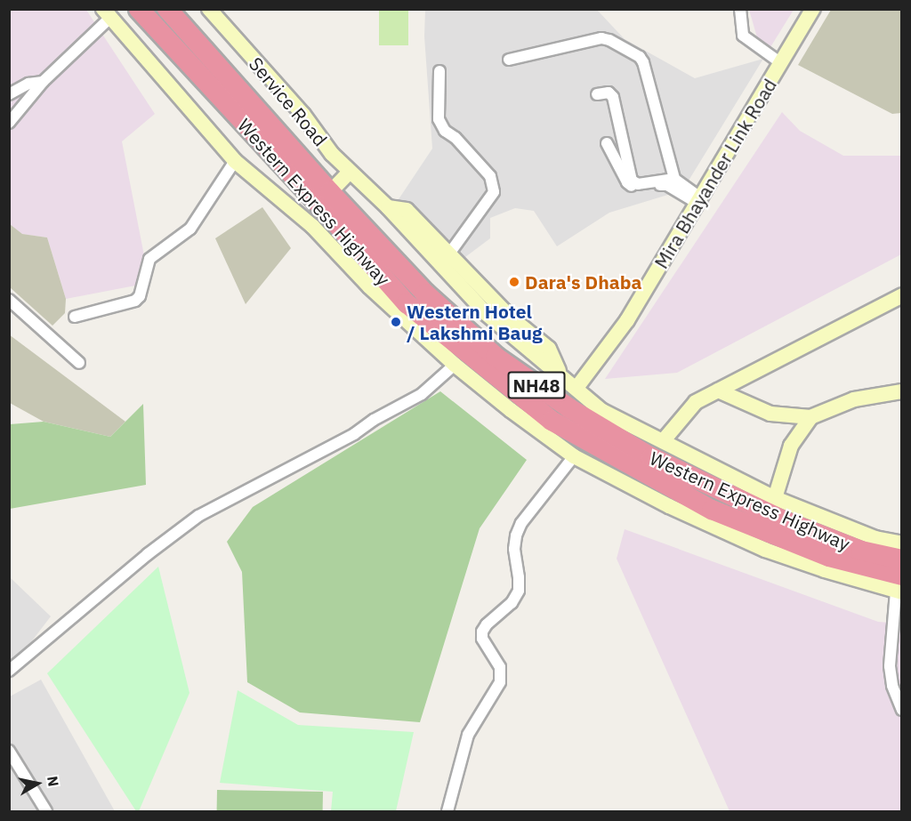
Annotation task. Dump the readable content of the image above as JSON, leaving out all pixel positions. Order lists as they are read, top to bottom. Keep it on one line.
{"streets":{"highway":["Western Express Highway","NH48"],"street":["Service Road","Mira Bhayander Link Road"]},"crossings":[["Service Road","Mira Bhayander Link Road"]],"places":["Dara's Dhaba","Western Hotel / Lakshmi Baug"],"north":"right"}
